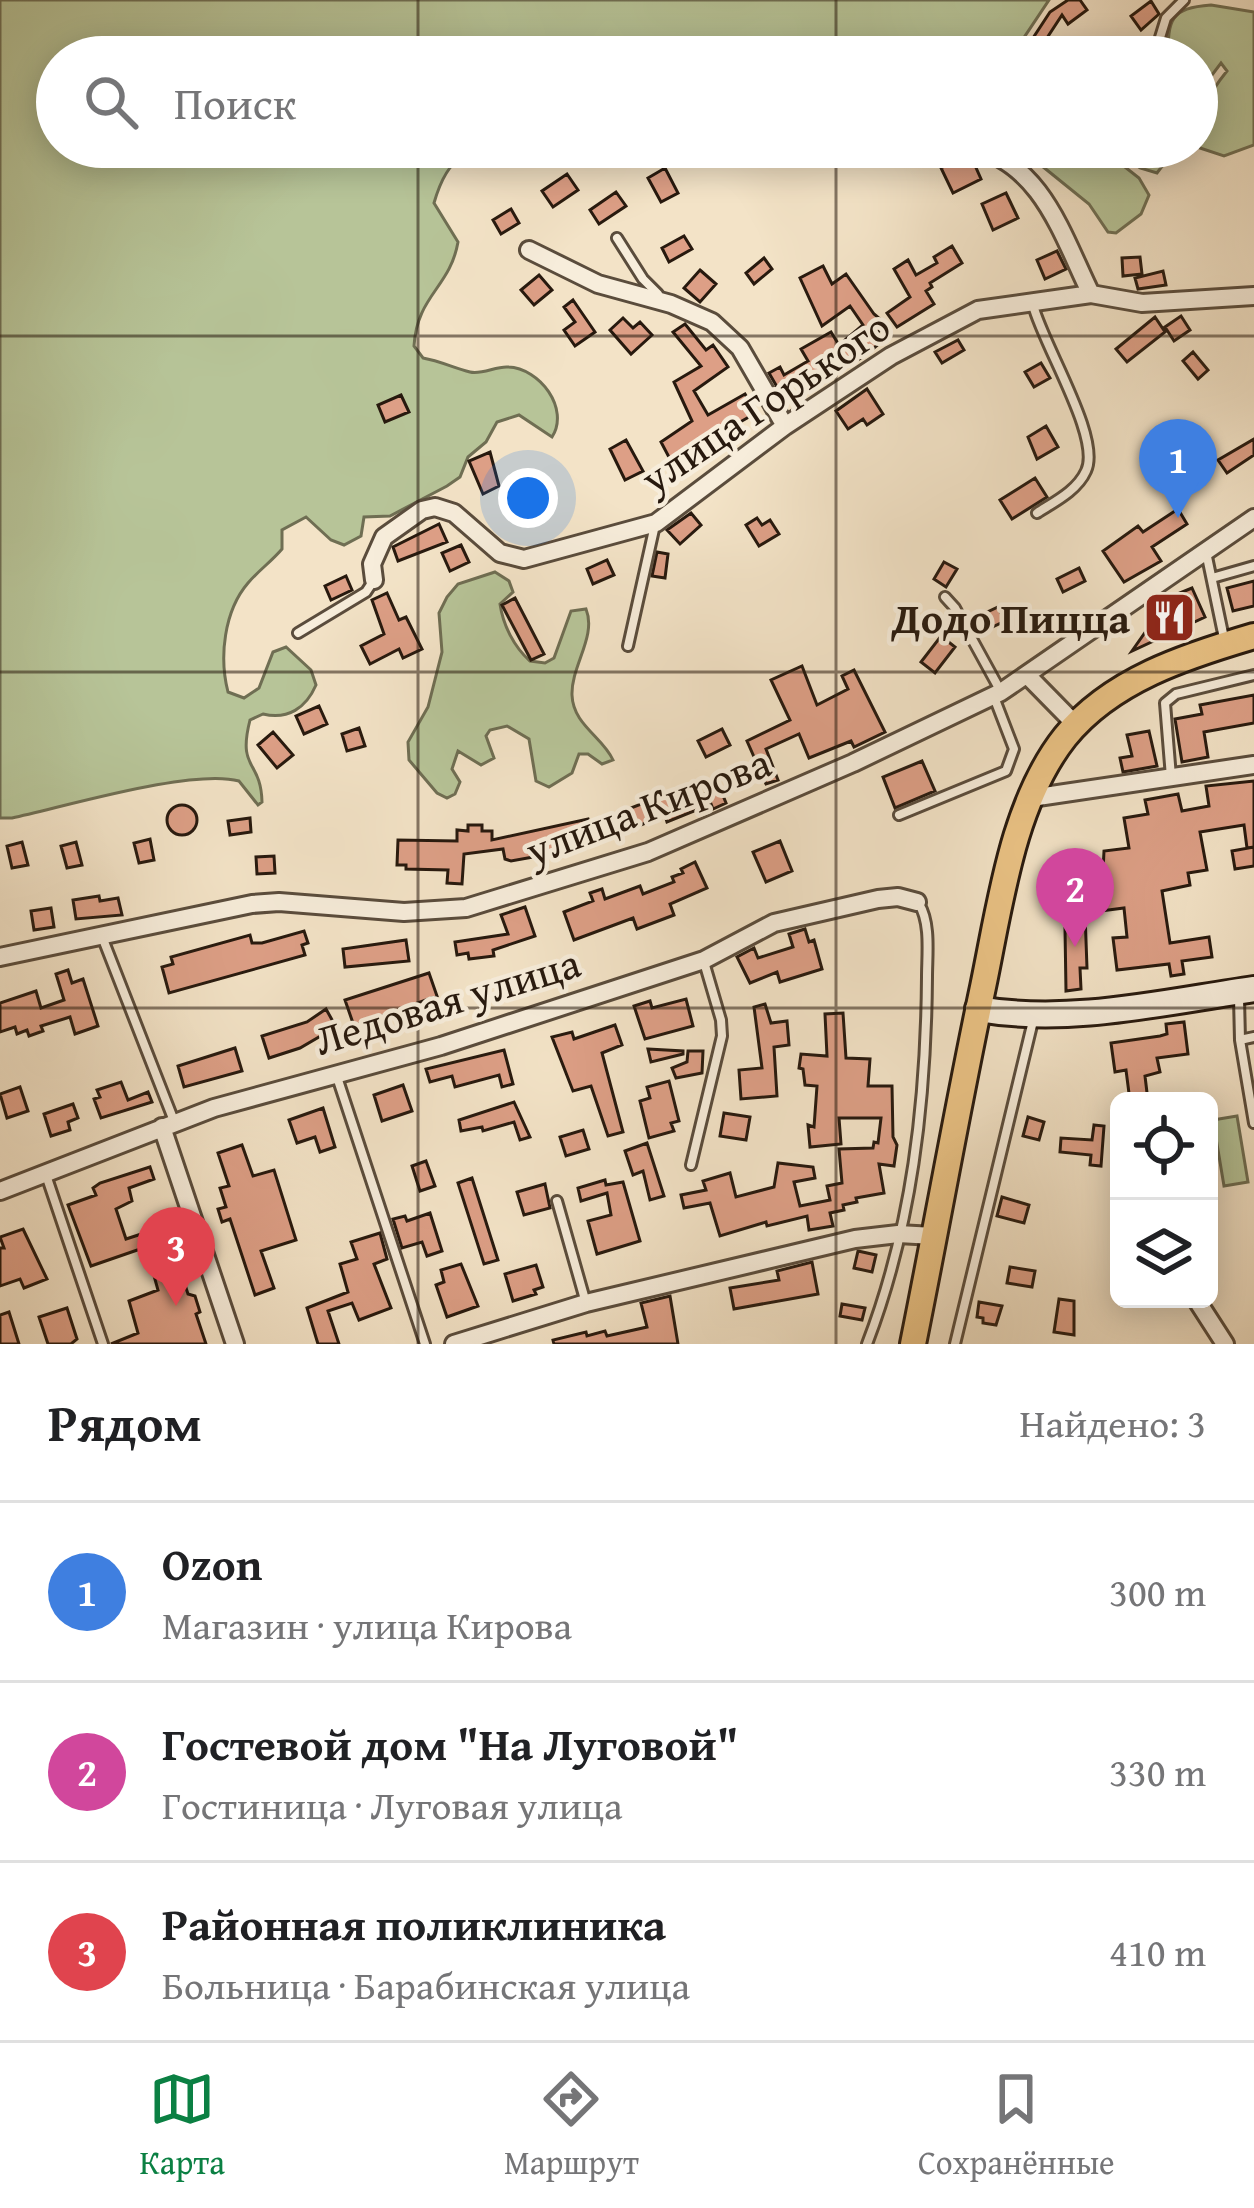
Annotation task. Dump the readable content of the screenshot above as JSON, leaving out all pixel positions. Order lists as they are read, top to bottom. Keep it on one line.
{"streets":{"street":["улица Горького","улица Кирова","Ледовая улица"]},"places":{"restaurant":["Додо Пицца"]},"page":{"search":"Поиск","pins":["1","2","3"],"heading":["Рядом","Найдено: 3"],"list":[{"mark":"1","name":"Ozon","note":"Магазин · улица Кирова","value":"300 m"},{"mark":"2","name":"Гостевой дом \"На Луговой\"","note":"Гостиница · Луговая улица","value":"330 m"},{"mark":"3","name":"Районная поликлиника","note":"Больница · Барабинская улица","value":"410 m"}],"nav":["Карта","Маршрут","Сохранённые"]}}
